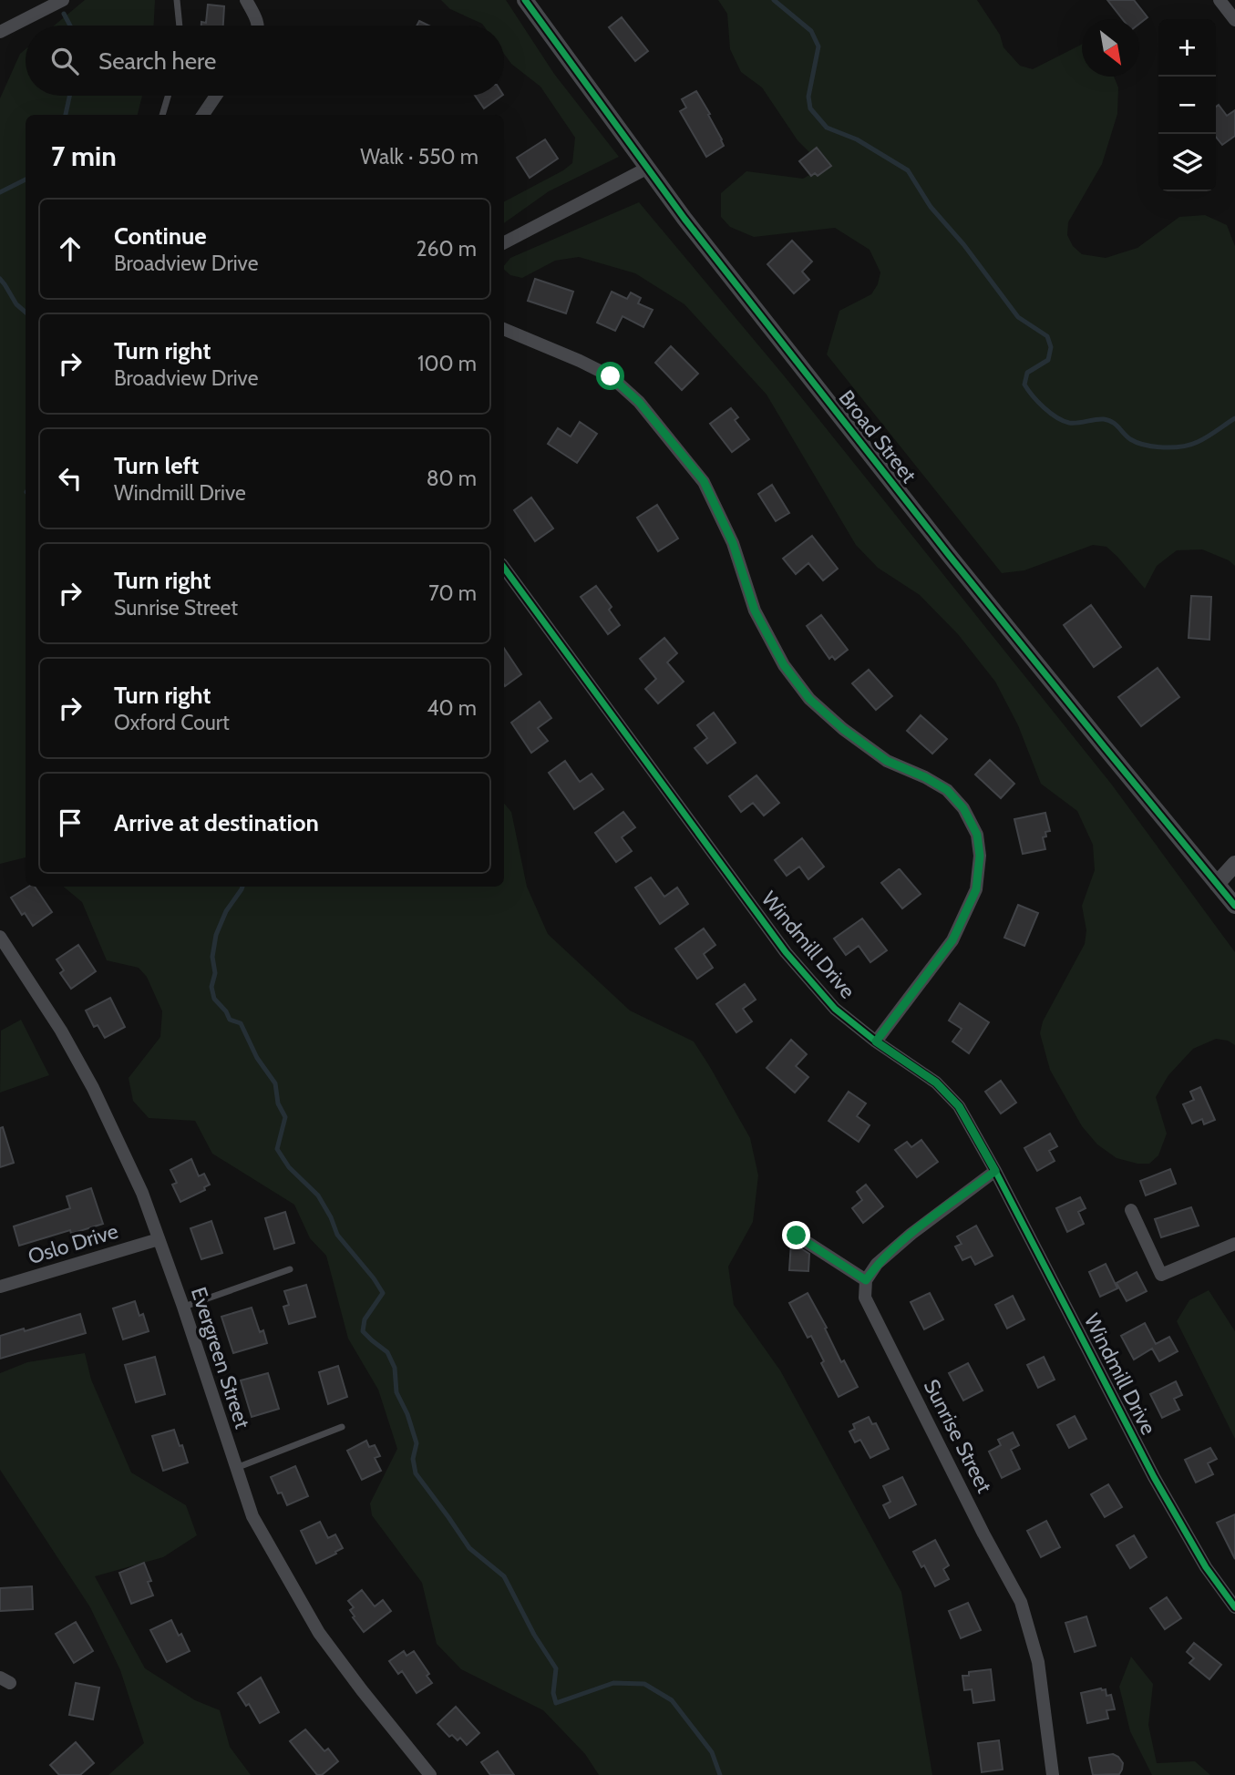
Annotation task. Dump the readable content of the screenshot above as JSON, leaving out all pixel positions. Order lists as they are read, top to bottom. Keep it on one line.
{"streets":{"street":["Broad Street","Windmill Drive","Oslo Drive","Evergreen Street","Sunrise Street"]},"crossings":[["Oslo Drive","Evergreen Street"]],"north":"bottom right","page":{"map_buttons":["+","−"],"search":"Search here","heading":["7 min","Walk · 550 m"],"list":[["Continue","Broadview Drive","260 m"],["Turn right","Broadview Drive","100 m"],["Turn left","Windmill Drive","80 m"],["Turn right","Sunrise Street","70 m"],["Turn right","Oxford Court","40 m"],"Arrive at destination"]}}
